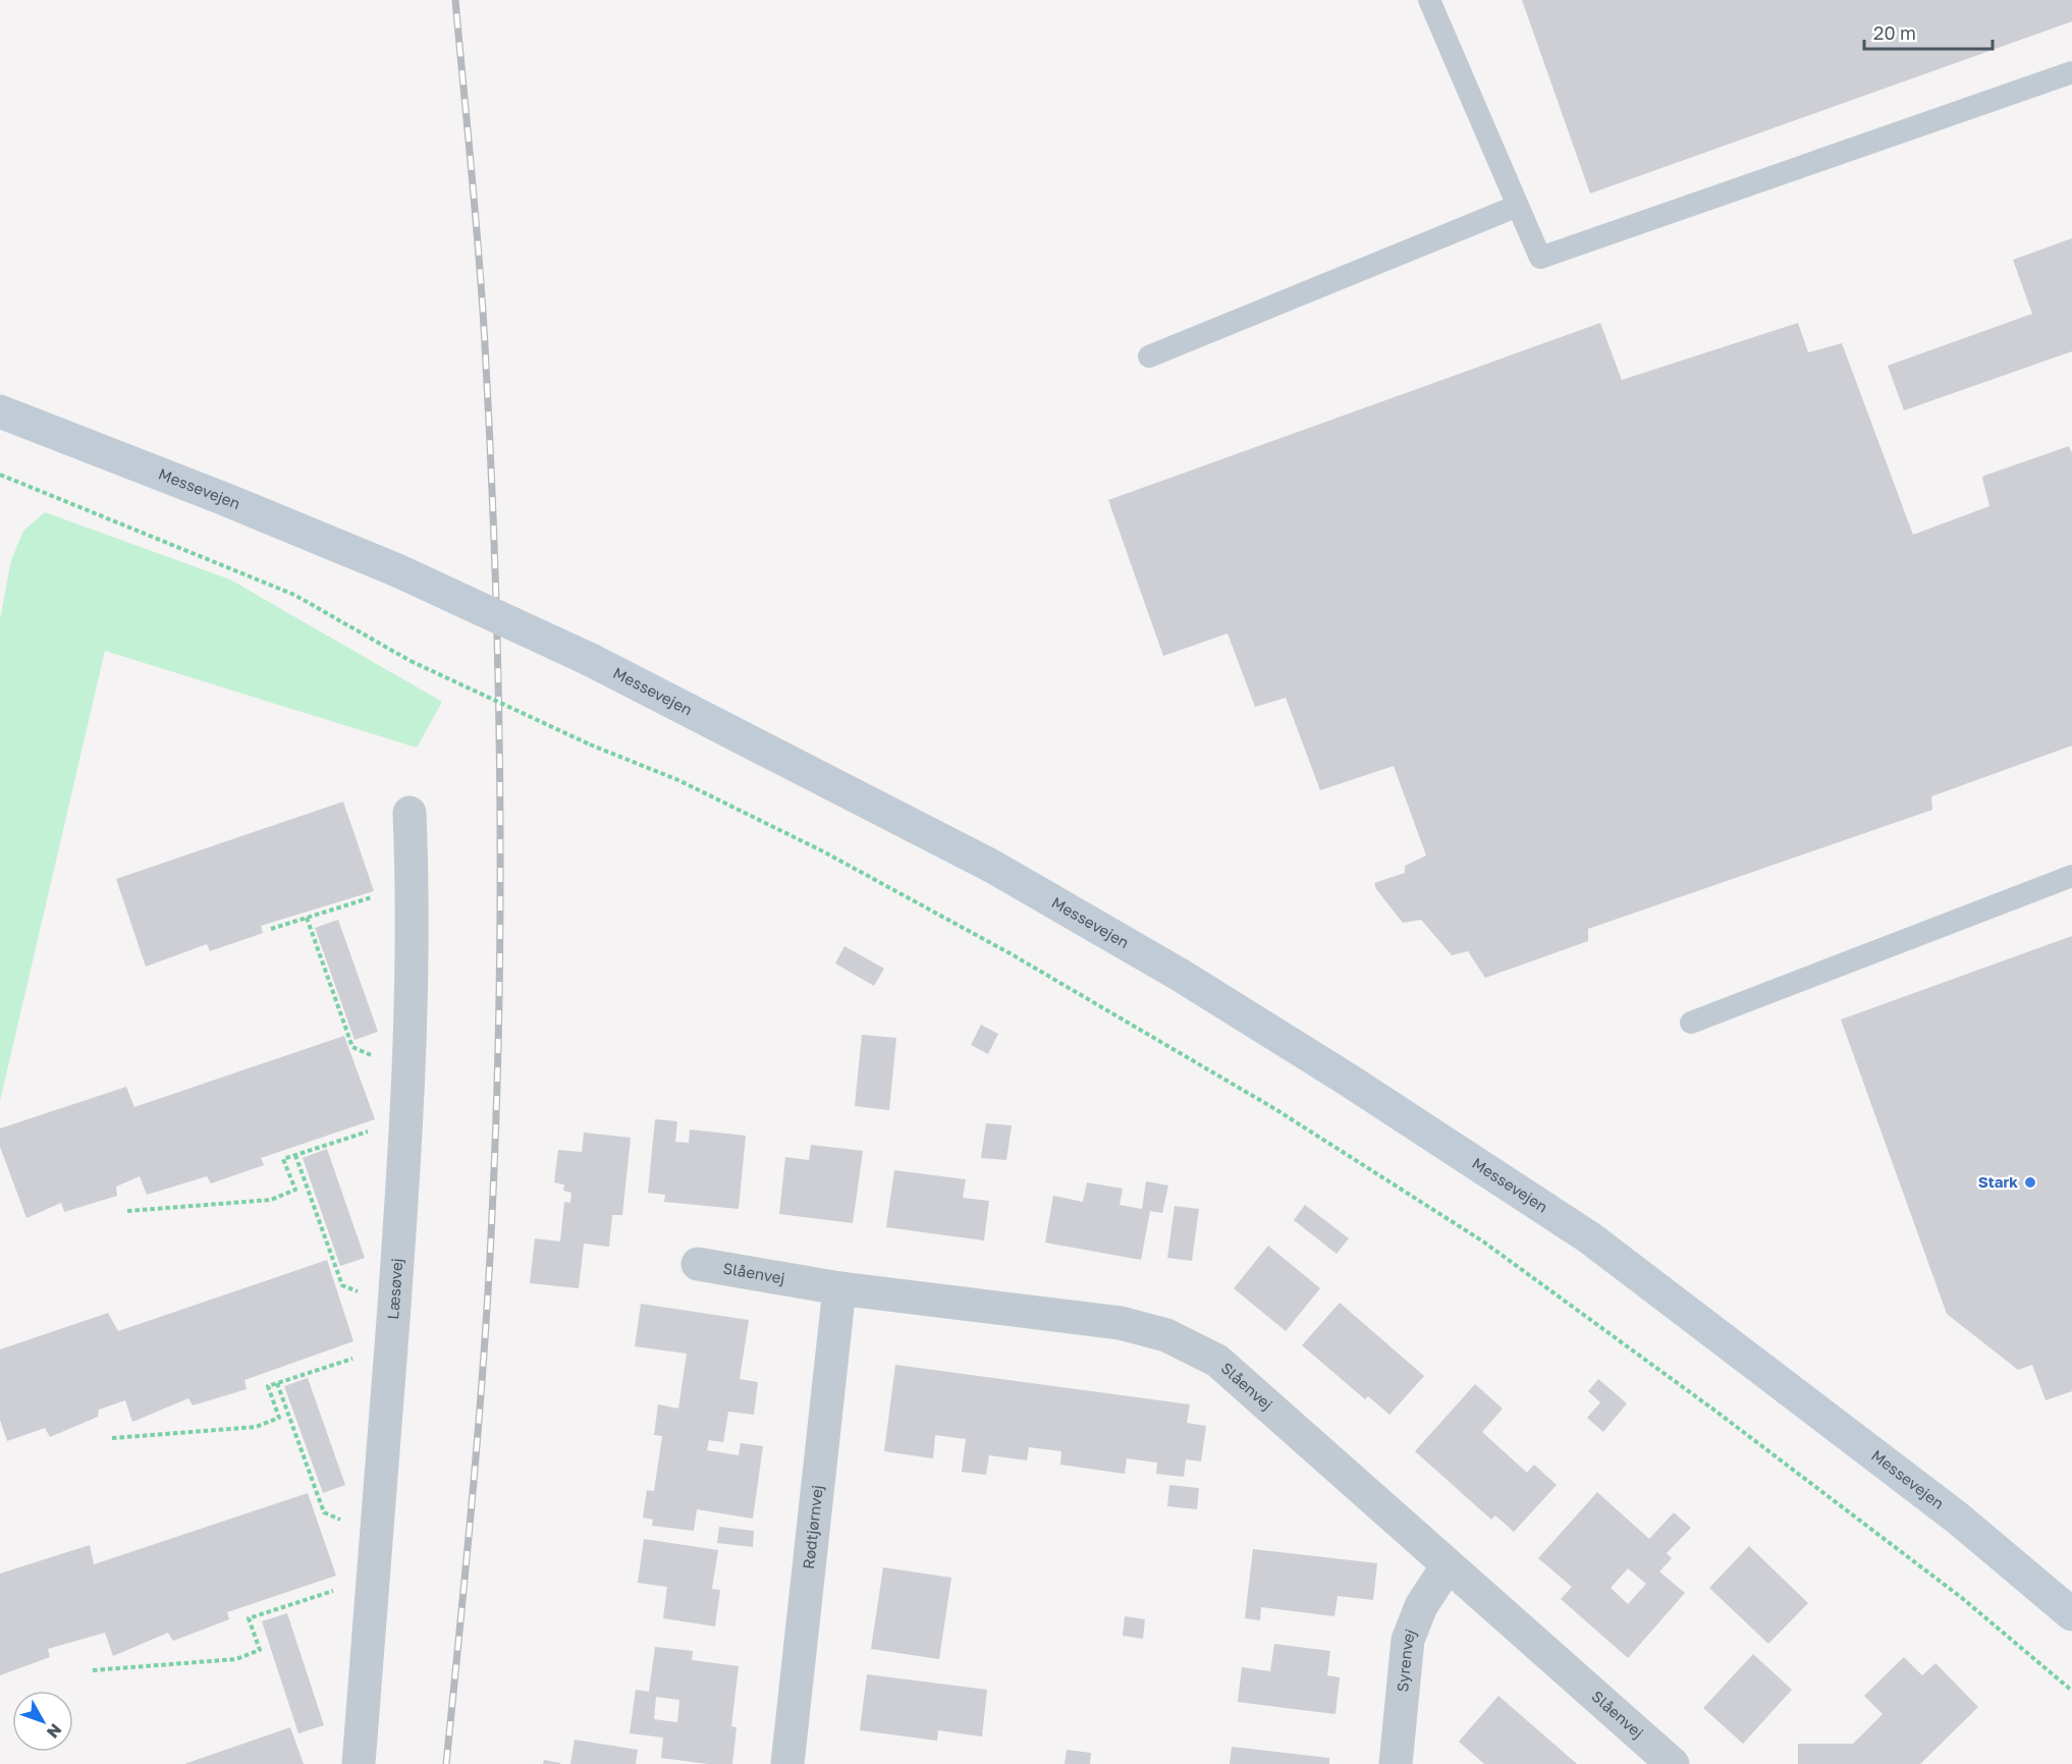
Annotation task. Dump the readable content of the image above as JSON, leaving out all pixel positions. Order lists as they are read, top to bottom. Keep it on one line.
{"streets":{"main road":["Messevejen"],"street":["Slåenvej","Læsøvej","Rødtjørnvej","Syrenvej"]},"crossings":[["Slåenvej","Rødtjørnvej"],["Slåenvej","Syrenvej"]],"places":["Stark"],"scale_bar":"20 m","north":"bottom right"}
